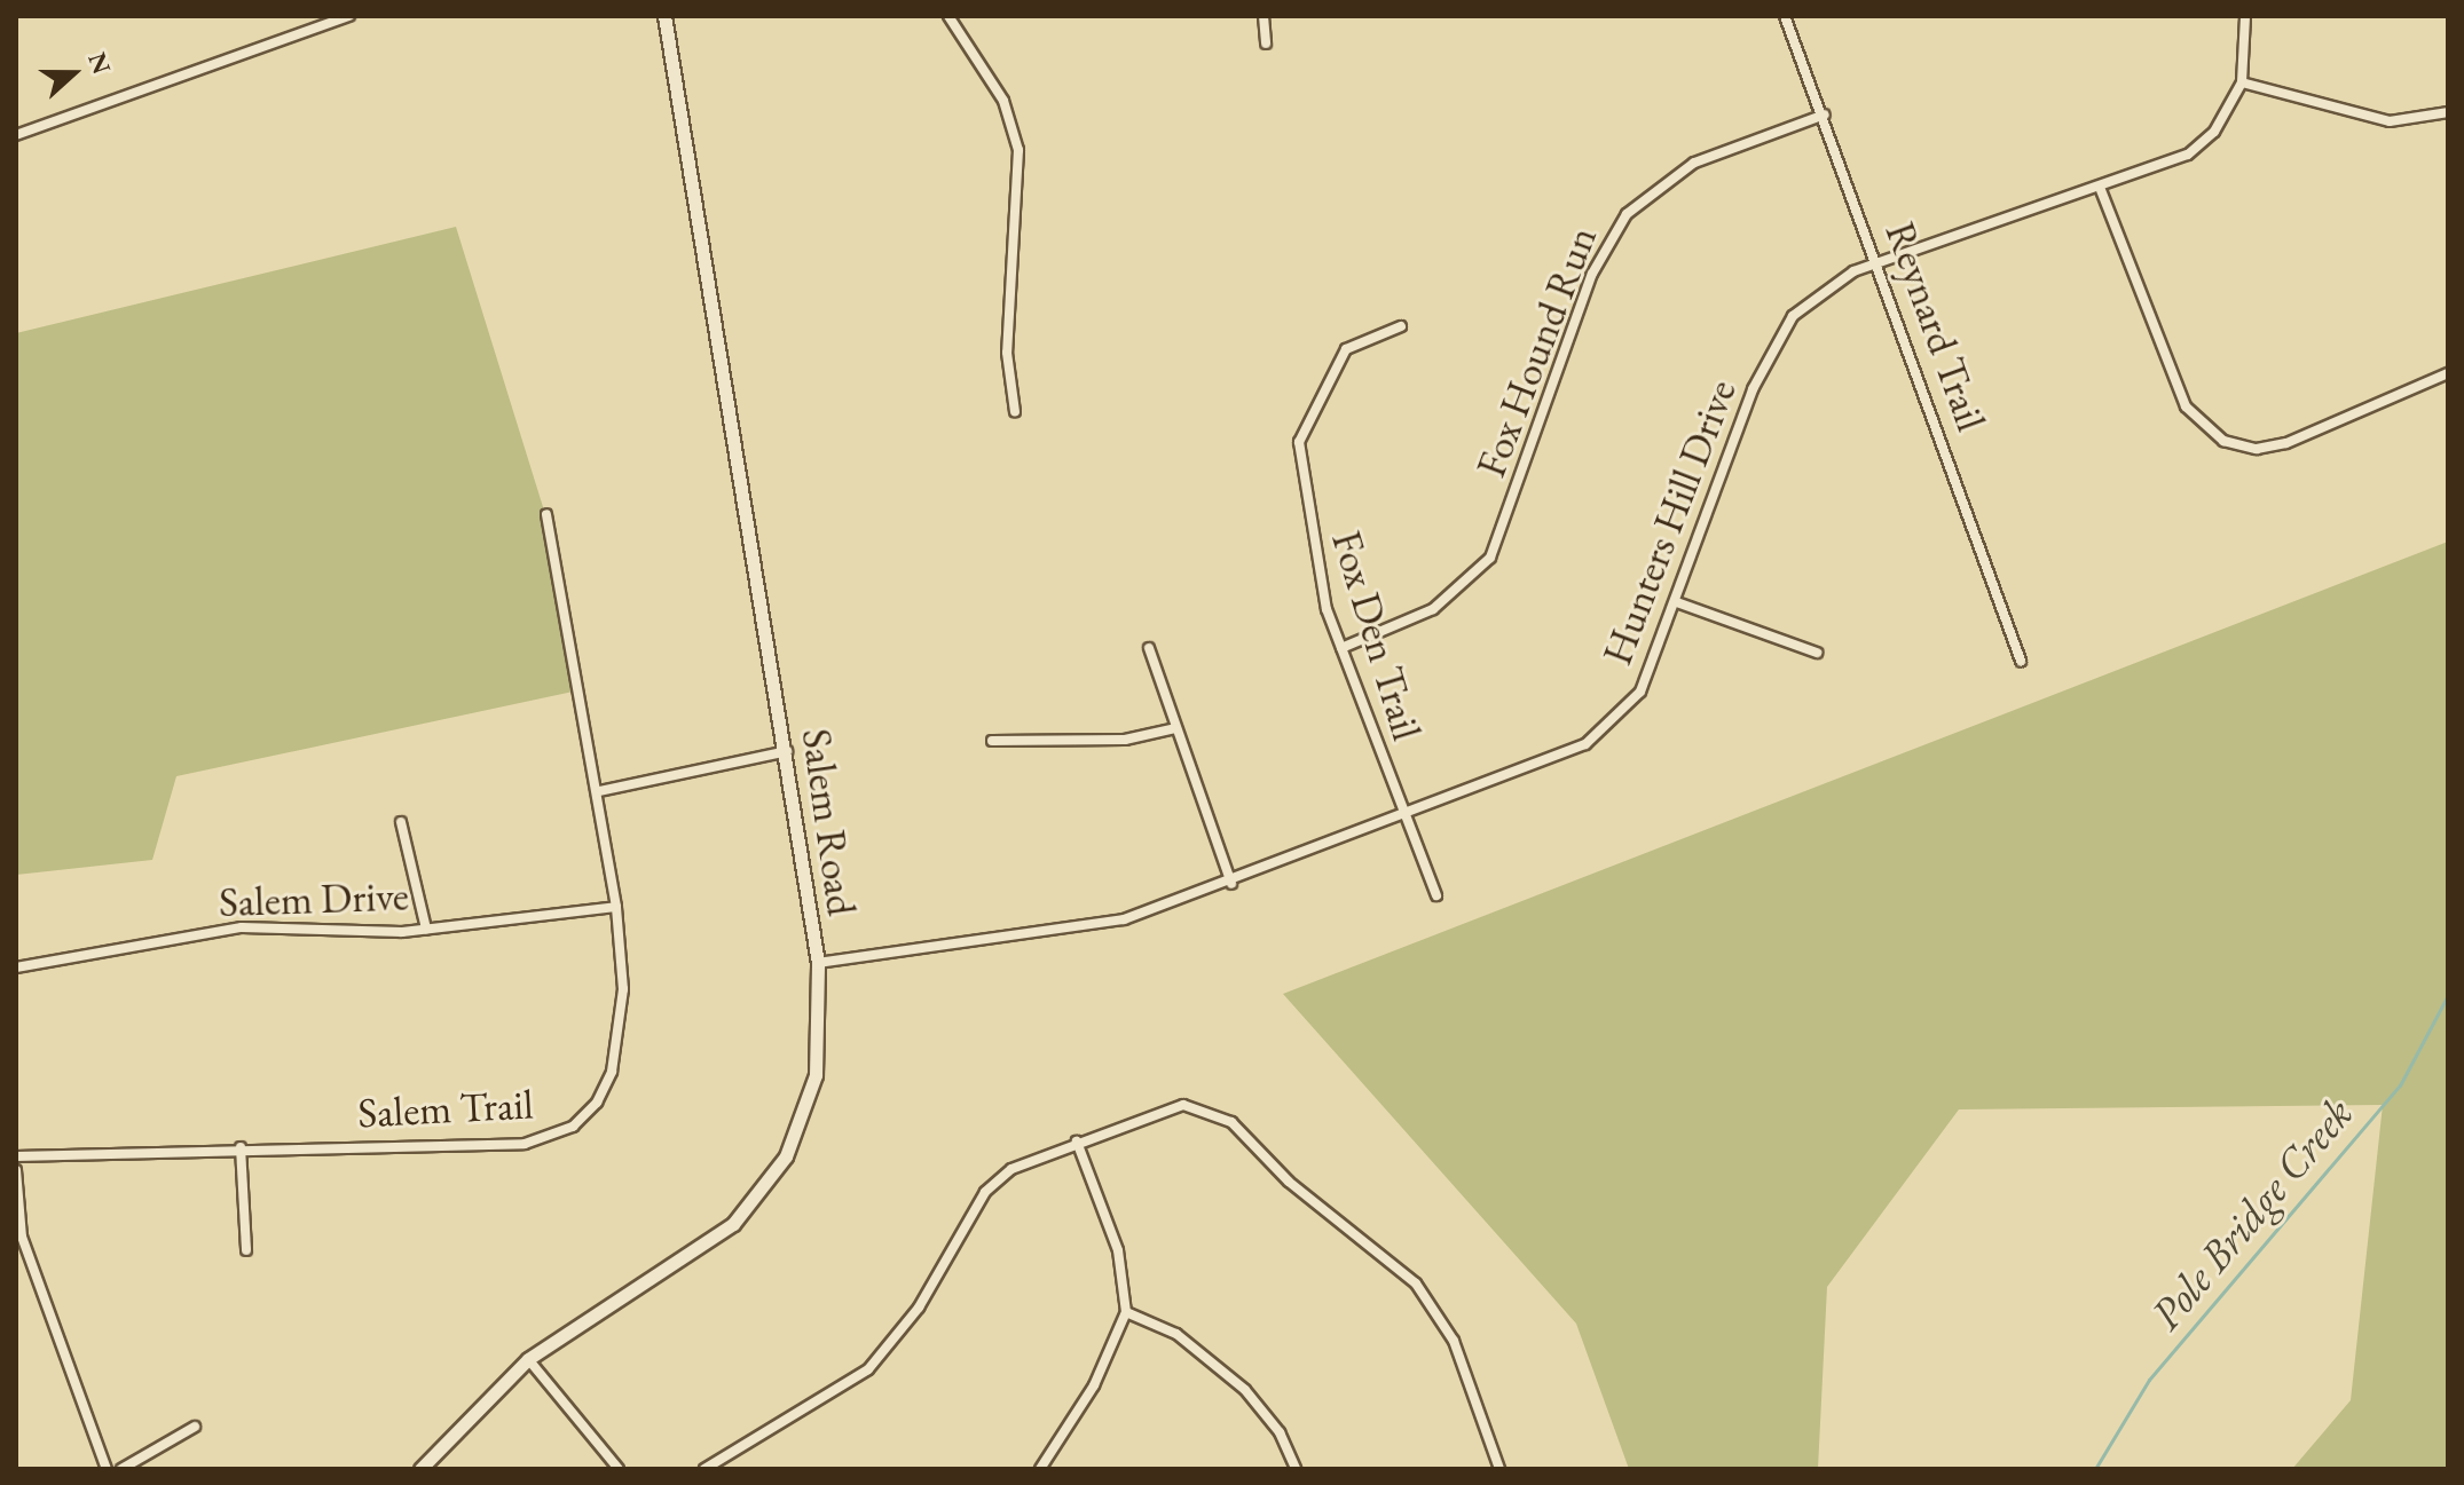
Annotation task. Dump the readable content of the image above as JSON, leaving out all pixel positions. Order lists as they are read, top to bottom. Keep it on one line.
{"streets":{"street":["Reynard Trail","Fox Hound Run","Hunters Hill Drive","Fox Den Trail","Salem Road","Salem Drive","Salem Trail"]},"crossings":[["Reynard Trail","Fox Hound Run"],["Reynard Trail","Hunters Hill Drive"],["Fox Hound Run","Fox Den Trail"],["Hunters Hill Drive","Fox Den Trail"],["Hunters Hill Drive","Salem Road"],["Salem Drive","Salem Trail"]],"water":["Pole Bridge Creek"],"north":"right"}
